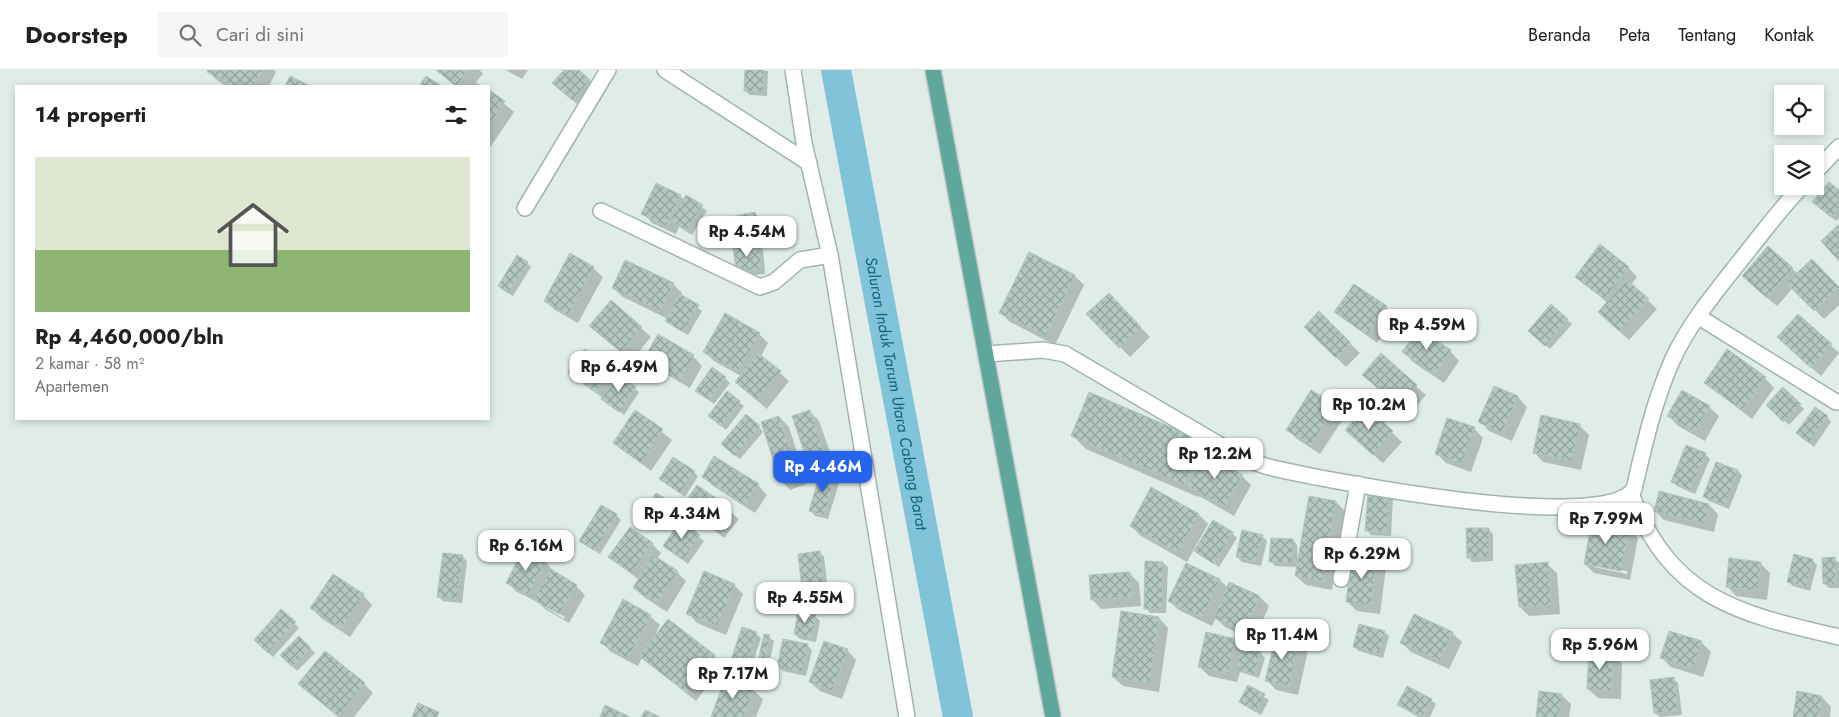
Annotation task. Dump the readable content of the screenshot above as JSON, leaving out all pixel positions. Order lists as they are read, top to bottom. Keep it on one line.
{"water":["Saluran Induk Tarum Utara Cabang Barat"],"page":{"header":"Doorstep","search":"Cari di sini","nav":["Beranda","Peta","Tentang","Kontak"],"heading":"14 properti","list":[{"name":"Rp 4,460,000/bln","note":"2 kamar · 58 m² · Apartemen"}],"price":["Rp 4.54M","Rp 4.59M","Rp 6.49M","Rp 10.2M","Rp 12.2M","Rp 4.46M","Rp 4.34M","Rp 7.99M","Rp 6.16M","Rp 6.29M","Rp 4.55M","Rp 11.4M","Rp 5.96M","Rp 7.17M"]}}
